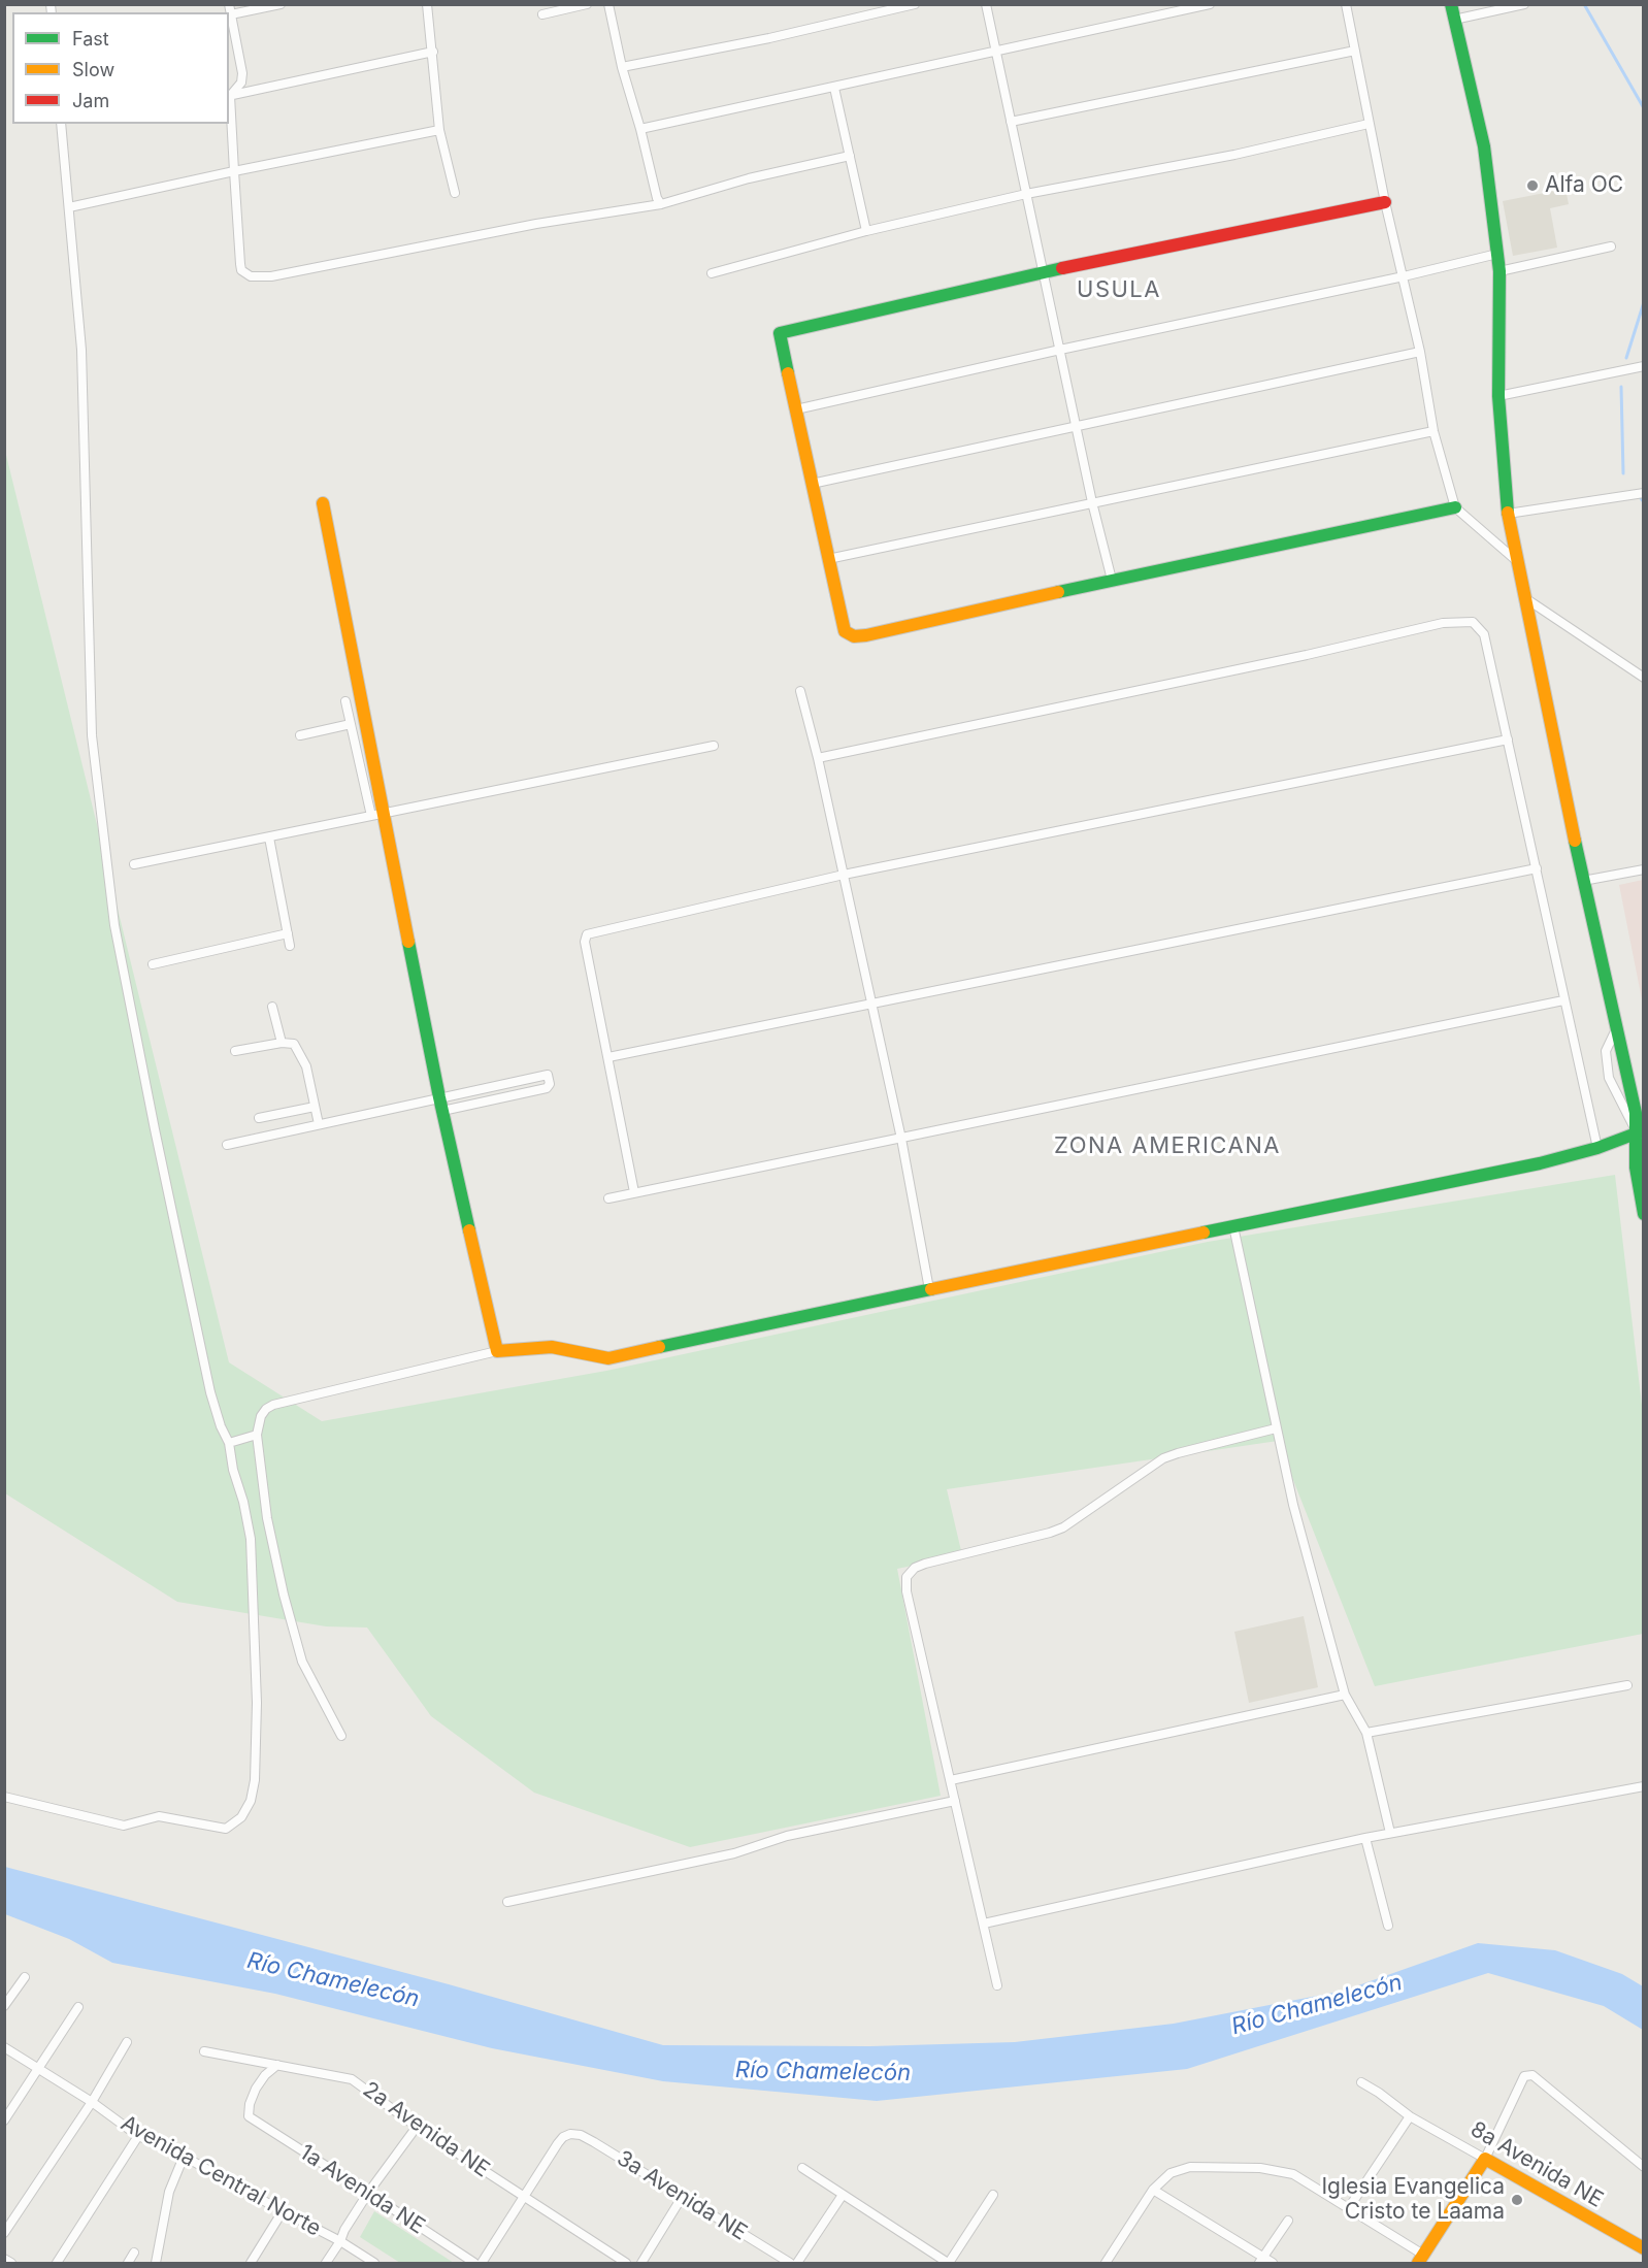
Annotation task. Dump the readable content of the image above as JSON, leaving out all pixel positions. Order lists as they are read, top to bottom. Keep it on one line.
{"streets":{"street":["2a Avenida NE","8a Avenida NE","Avenida Central Norte","1a Avenida NE","3a Avenida NE"]},"crossings":[["2a Avenida NE","1a Avenida NE"],["2a Avenida NE","3a Avenida NE"]],"districts":["USULA","ZONA AMERICANA"],"water":["Río Chamelecón"],"places":["Alfa OC","Iglesia Evangelica Cristo te Laama"],"legend":["Fast","Slow","Jam"]}
